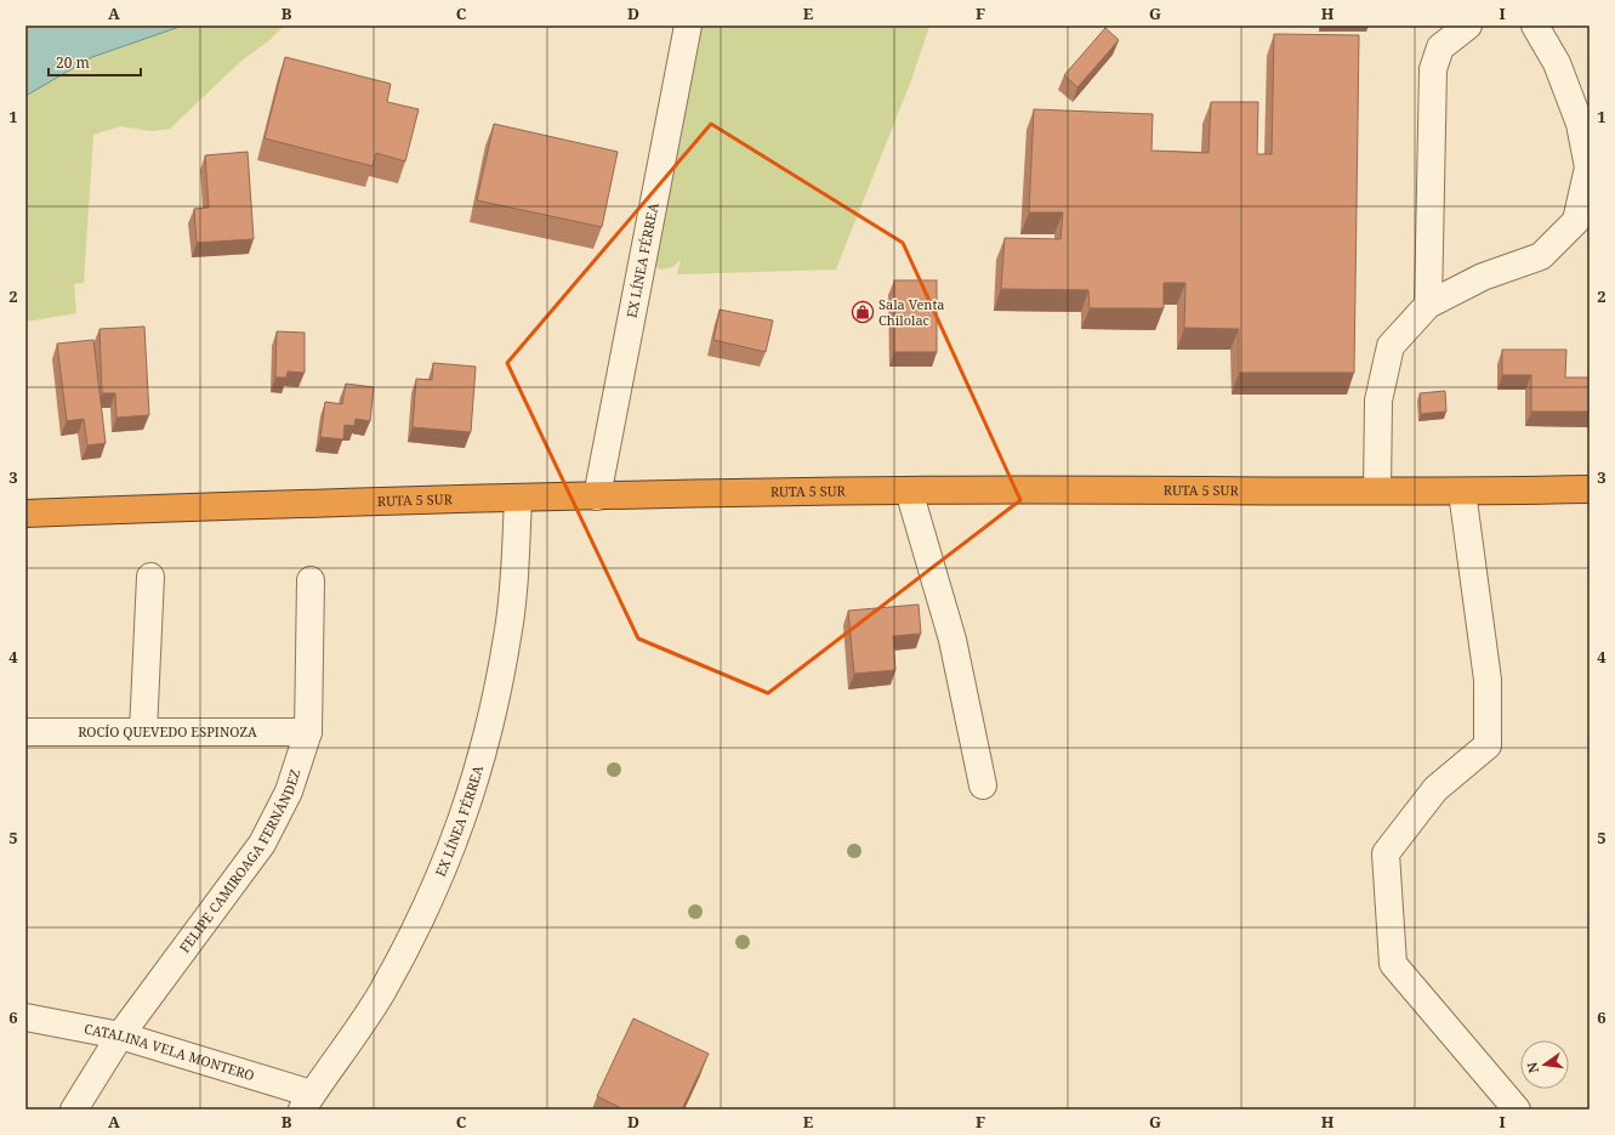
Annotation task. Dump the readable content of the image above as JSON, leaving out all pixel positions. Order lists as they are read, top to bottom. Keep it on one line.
{"streets":{"highway":["RUTA 5 SUR"],"street":["EX LÍNEA FÉRREA","ROCÍO QUEVEDO ESPINOZA","FELIPE CAMIROAGA FERNÁNDEZ","CATALINA VELA MONTERO"]},"crossings":[["EX LÍNEA FÉRREA","RUTA 5 SUR"],["EX LÍNEA FÉRREA","CATALINA VELA MONTERO"],["ROCÍO QUEVEDO ESPINOZA","FELIPE CAMIROAGA FERNÁNDEZ"],["FELIPE CAMIROAGA FERNÁNDEZ","CATALINA VELA MONTERO"]],"places":{"shop":["Sala Venta Chilolac"]},"scale_bar":"20 m","north":"left","grid":{"columns":["A","B","C","D","E","F","G","H","I"],"rows":["1","2","3","4","5","6"]}}
